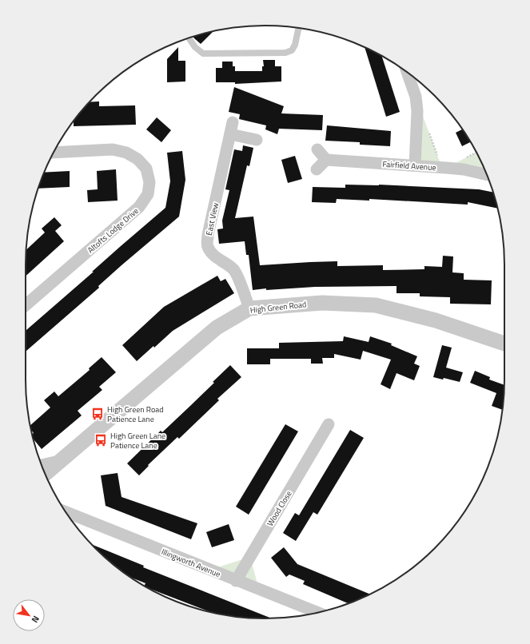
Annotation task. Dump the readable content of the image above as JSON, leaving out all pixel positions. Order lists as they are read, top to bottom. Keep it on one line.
{"streets":{"street":["Fairfield Avenue","East View","Altofts Lodge Drive","High Green Road","Wood Close","Illingworth Avenue"]},"crossings":[["East View","High Green Road"],["Wood Close","Illingworth Avenue"]],"places":{"bus stop":["High Green Road Patience Lane","High Green Lane Patience Lane"]},"north":"bottom right"}
